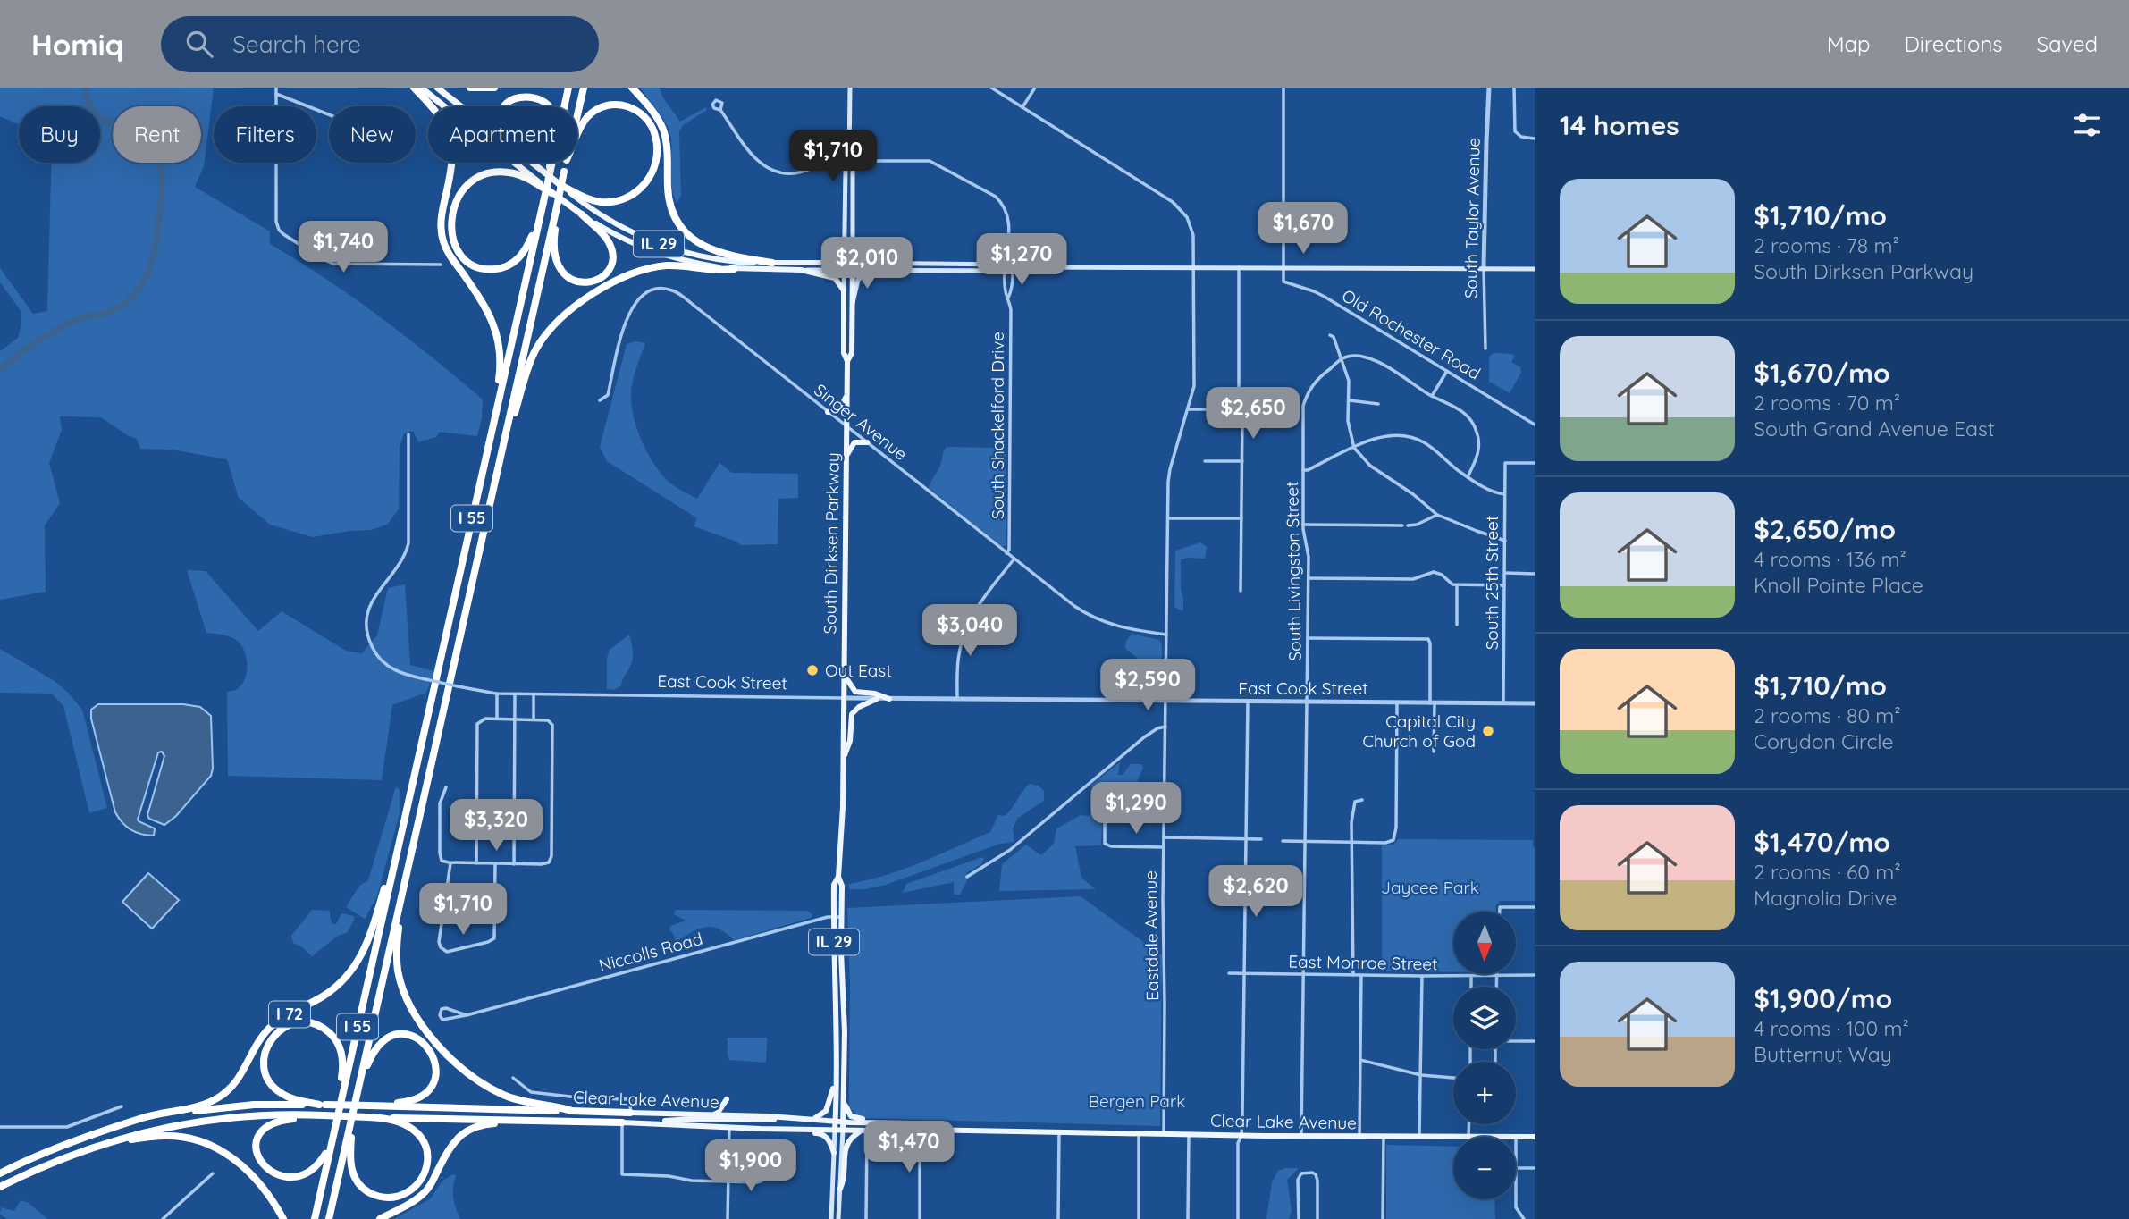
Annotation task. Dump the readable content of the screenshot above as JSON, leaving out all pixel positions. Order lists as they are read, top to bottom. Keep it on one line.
{"streets":{"highway":["IL 29","I 55","I 72","Clear Lake Avenue"],"main road":["South Dirksen Parkway"],"street":["South Taylor Avenue","Old Rochester Road","Singer Avenue","South Shackelford Drive","South Livingston Street","South 25th Street","East Cook Street","Eastdale Avenue","Niccolls Road","East Monroe Street"]},"crossings":[["IL 29","I 55"],["IL 29","South Dirksen Parkway"],["IL 29","Clear Lake Avenue"],["Singer Avenue","South Shackelford Drive"],["Singer Avenue","South Dirksen Parkway"],["Singer Avenue","Eastdale Avenue"],["South Shackelford Drive","South Dirksen Parkway"],["I 55","I 72"],["South Dirksen Parkway","East Cook Street"],["South Dirksen Parkway","Niccolls Road"],["South Dirksen Parkway","Clear Lake Avenue"],["South Livingston Street","East Cook Street"],["South Livingston Street","East Monroe Street"],["South Livingston Street","Clear Lake Avenue"],["South 25th Street","East Cook Street"],["East Cook Street","Eastdale Avenue"],["Eastdale Avenue","Clear Lake Avenue"]],"parks":["Jaycee Park","Bergen Park"],"places":["Out East","Capital City Church of God"],"north":"bottom","page":{"header":"Homiq","search":"Search here","nav":["Map","Directions","Saved"],"heading":"14 homes","chip":["Buy","Rent","Filters","New","Apartment"],"price":["$1,710","$1,670","$1,740","$1,270","$2,010","$2,650","$3,040","$2,590","$1,290","$3,320","$2,620","$1,710","$1,470","$1,900"],"list":[{"name":"$1,710/mo","note":"2 rooms · 78 m² · South Dirksen Parkway"},{"name":"$1,670/mo","note":"2 rooms · 70 m² · South Grand Avenue East"},{"name":"$2,650/mo","note":"4 rooms · 136 m² · Knoll Pointe Place"},{"name":"$1,710/mo","note":"2 rooms · 80 m² · Corydon Circle"},{"name":"$1,470/mo","note":"2 rooms · 60 m² · Magnolia Drive"},{"name":"$1,900/mo","note":"4 rooms · 100 m² · Butternut Way"}],"map_buttons":["+","−"]}}
